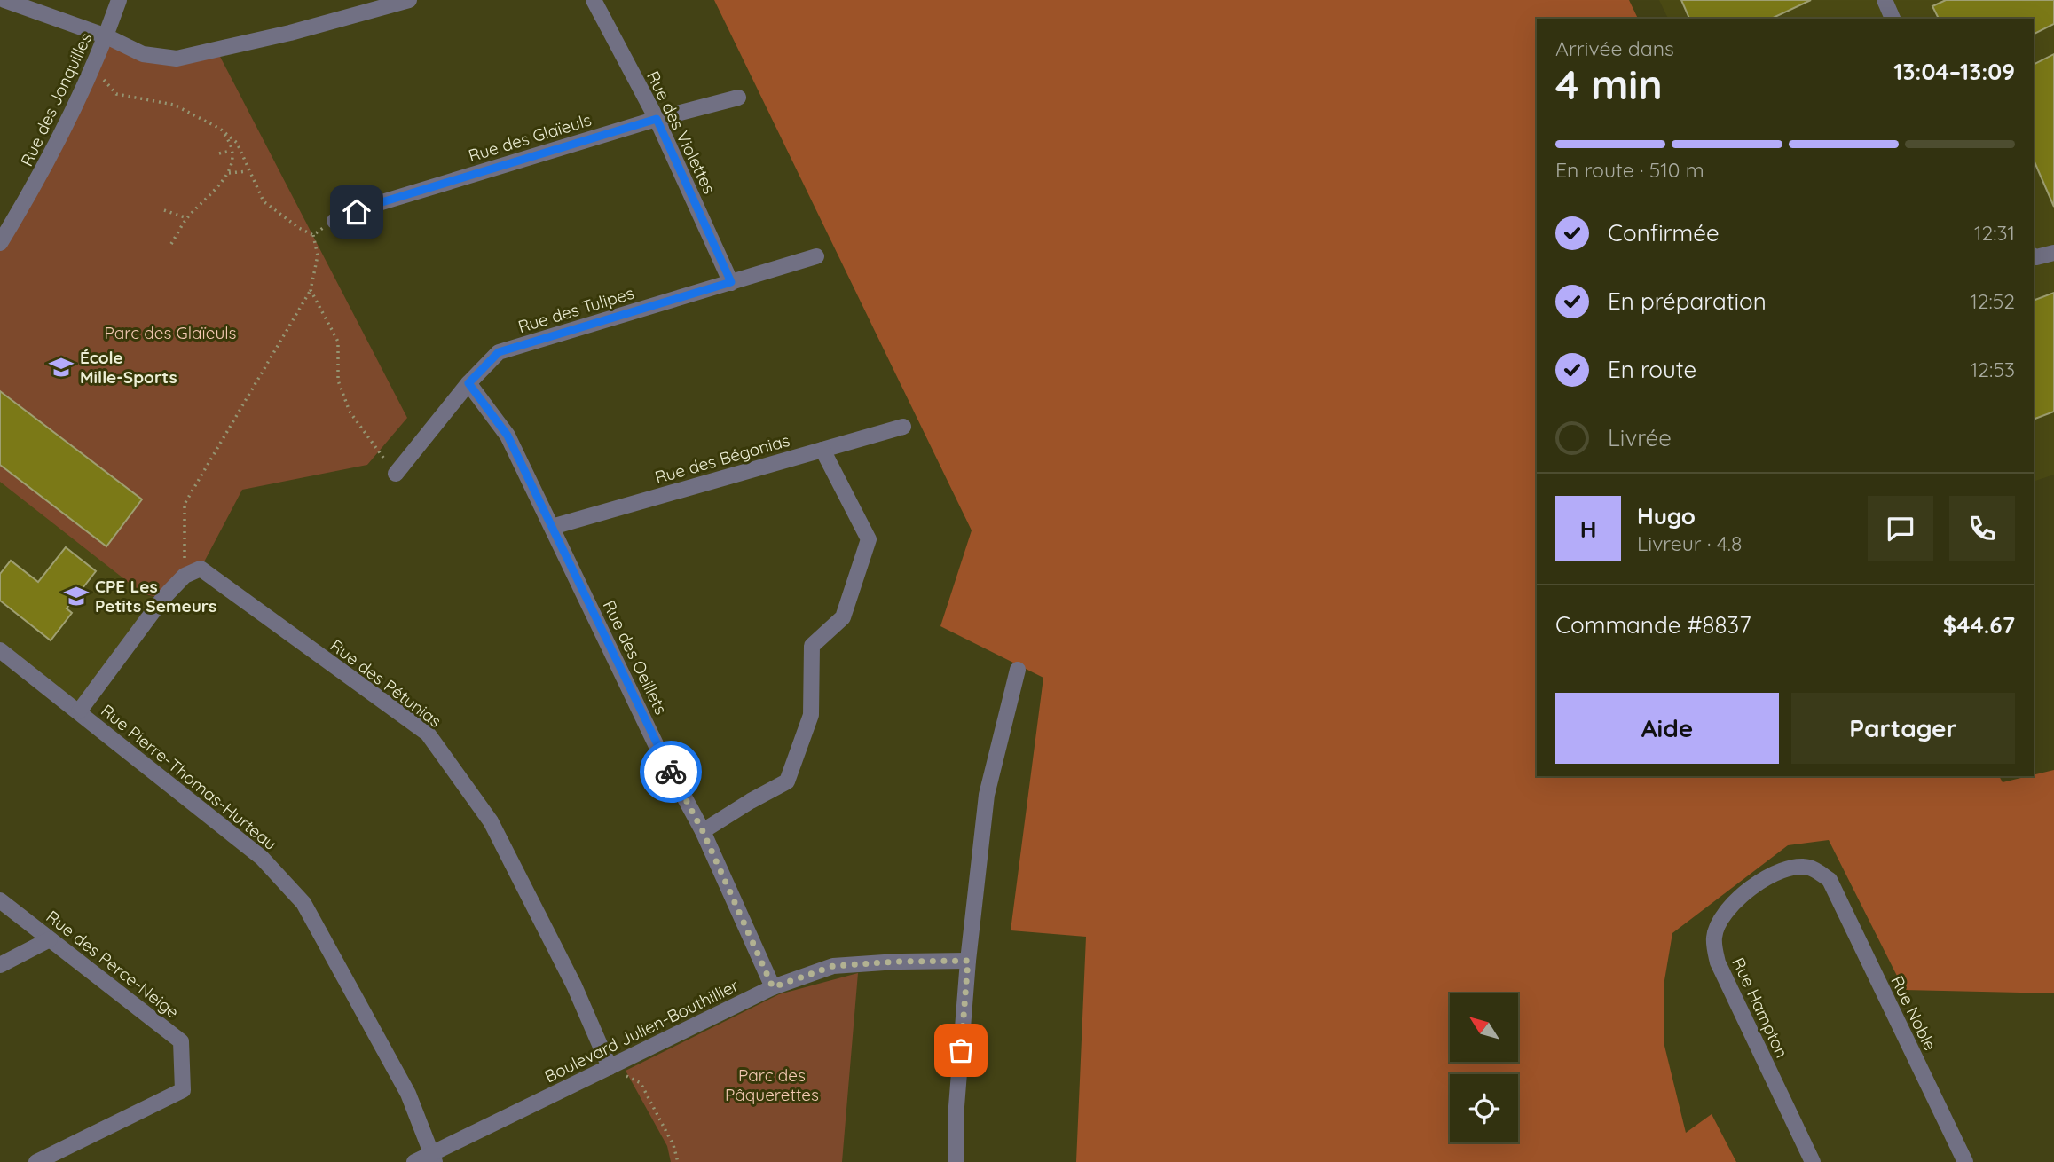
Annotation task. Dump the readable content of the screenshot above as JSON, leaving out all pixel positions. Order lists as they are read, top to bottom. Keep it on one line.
{"streets":{"street":["Rue des Jonquilles","Rue des Violettes","Rue des Glaïeuls","Rue des Tulipes","Rue des Bégonias","Rue des Oeillets","Rue des Pétunias","Rue Pierre-Thomas-Hurteau","Rue des Perce-Neige","Rue Hampton","Rue Noble","Boulevard Julien-Bouthillier"]},"crossings":[["Rue des Violettes","Rue des Glaïeuls"],["Rue des Violettes","Rue des Tulipes"],["Rue des Tulipes","Rue des Oeillets"],["Rue des Bégonias","Rue des Oeillets"],["Rue des Oeillets","Boulevard Julien-Bouthillier"],["Rue des Pétunias","Boulevard Julien-Bouthillier"],["Rue Pierre-Thomas-Hurteau","Boulevard Julien-Bouthillier"],["Rue Hampton","Rue Noble"]],"parks":["Parc des Glaïeuls","Parc des Pâquerettes"],"places":{"school or university":["École Mille-Sports","CPE Les Petits Semeurs"]},"north":"top left","page":{"heading":["4 min","Arrivée dans","13:04–13:09"],"panel":["Hugo","Livreur · 4.8","Commande #8837","$44.67"],"bar":"En route · 510 m","list":[["Confirmée","12:31"],["En préparation","12:52"],["En route","12:53"],"Livrée"],"round":"H","buttons":["Aide","Partager"]}}
